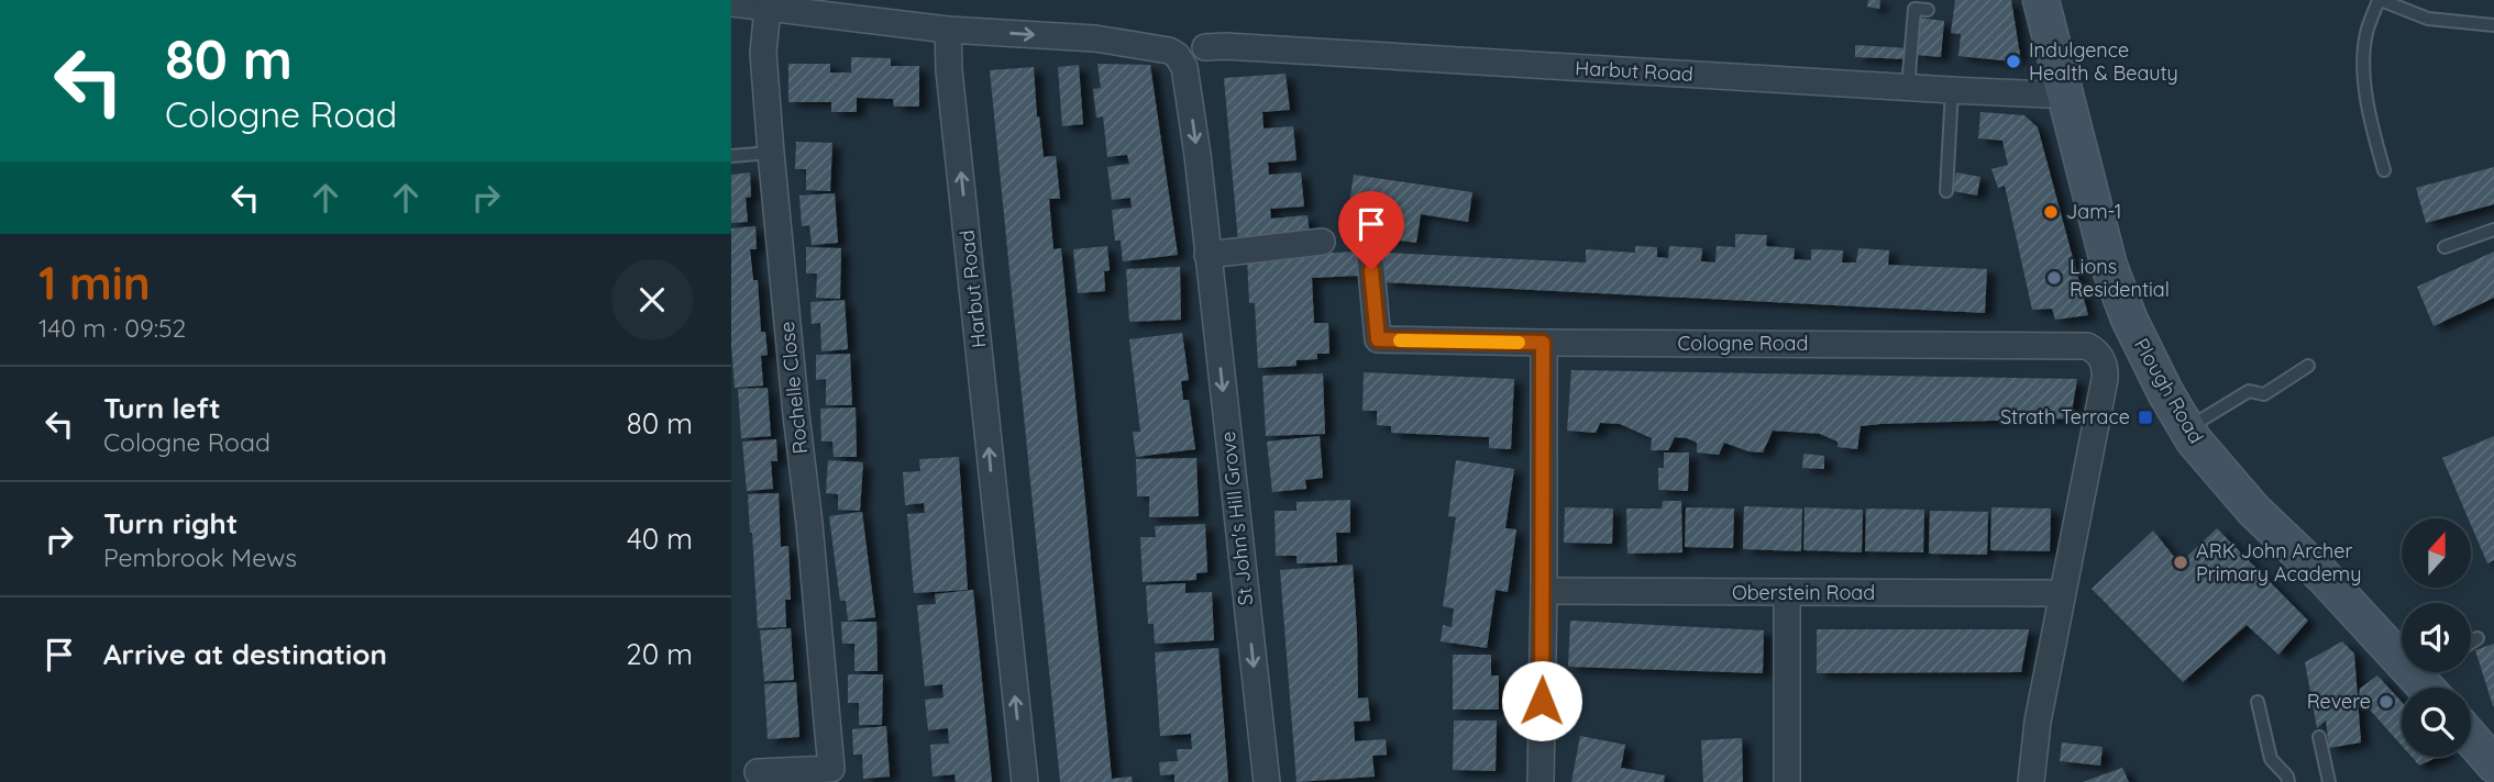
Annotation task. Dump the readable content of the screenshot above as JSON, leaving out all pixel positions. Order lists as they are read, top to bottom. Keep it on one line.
{"streets":{"street":["Harbut Road","Cologne Road","Rochelle Close","Plough Road","St John's Hill Grove","Oberstein Road"]},"crossings":[["Harbut Road","Plough Road"],["Harbut Road","St John's Hill Grove"],["Cologne Road","Oberstein Road"]],"one_way":["Harbut Road","St John's Hill Grove"],"places":{"other":["Indulgence Health & Beauty","Jam-1","Lions Residential","ARK John Archer Primary Academy","Revere"],"transit":["Strath Terrace"]},"north":"top","page":{"turn":["80 m","Cologne Road"],"heading":["1 min","140 m · 09:52"],"list":[{"name":"Turn left","note":"Cologne Road","value":"80 m"},{"name":"Turn right","note":"Pembrook Mews","value":"40 m"},{"name":"Arrive at destination","value":"20 m"}]}}
